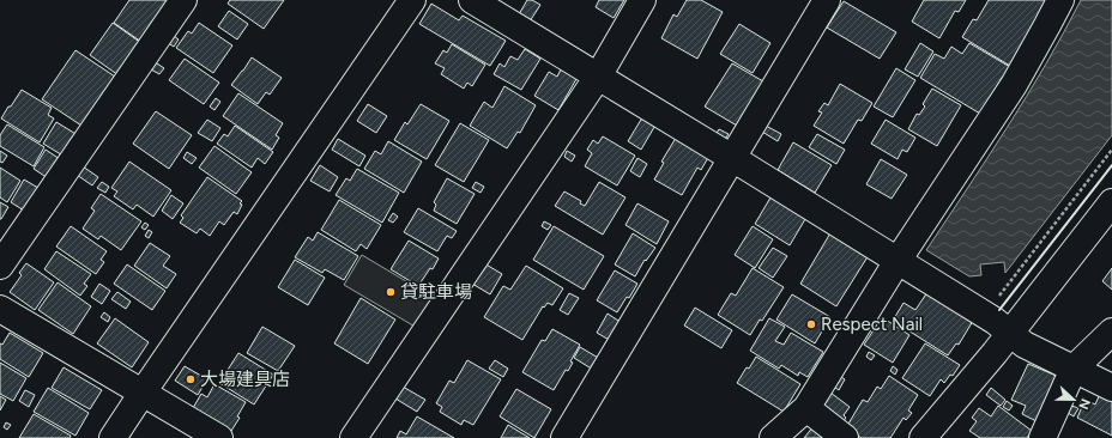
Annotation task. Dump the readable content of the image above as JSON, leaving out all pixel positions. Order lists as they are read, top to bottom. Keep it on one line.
{"places":["貸駐車場","Respect Nail","大場建具店"],"north":"right"}
